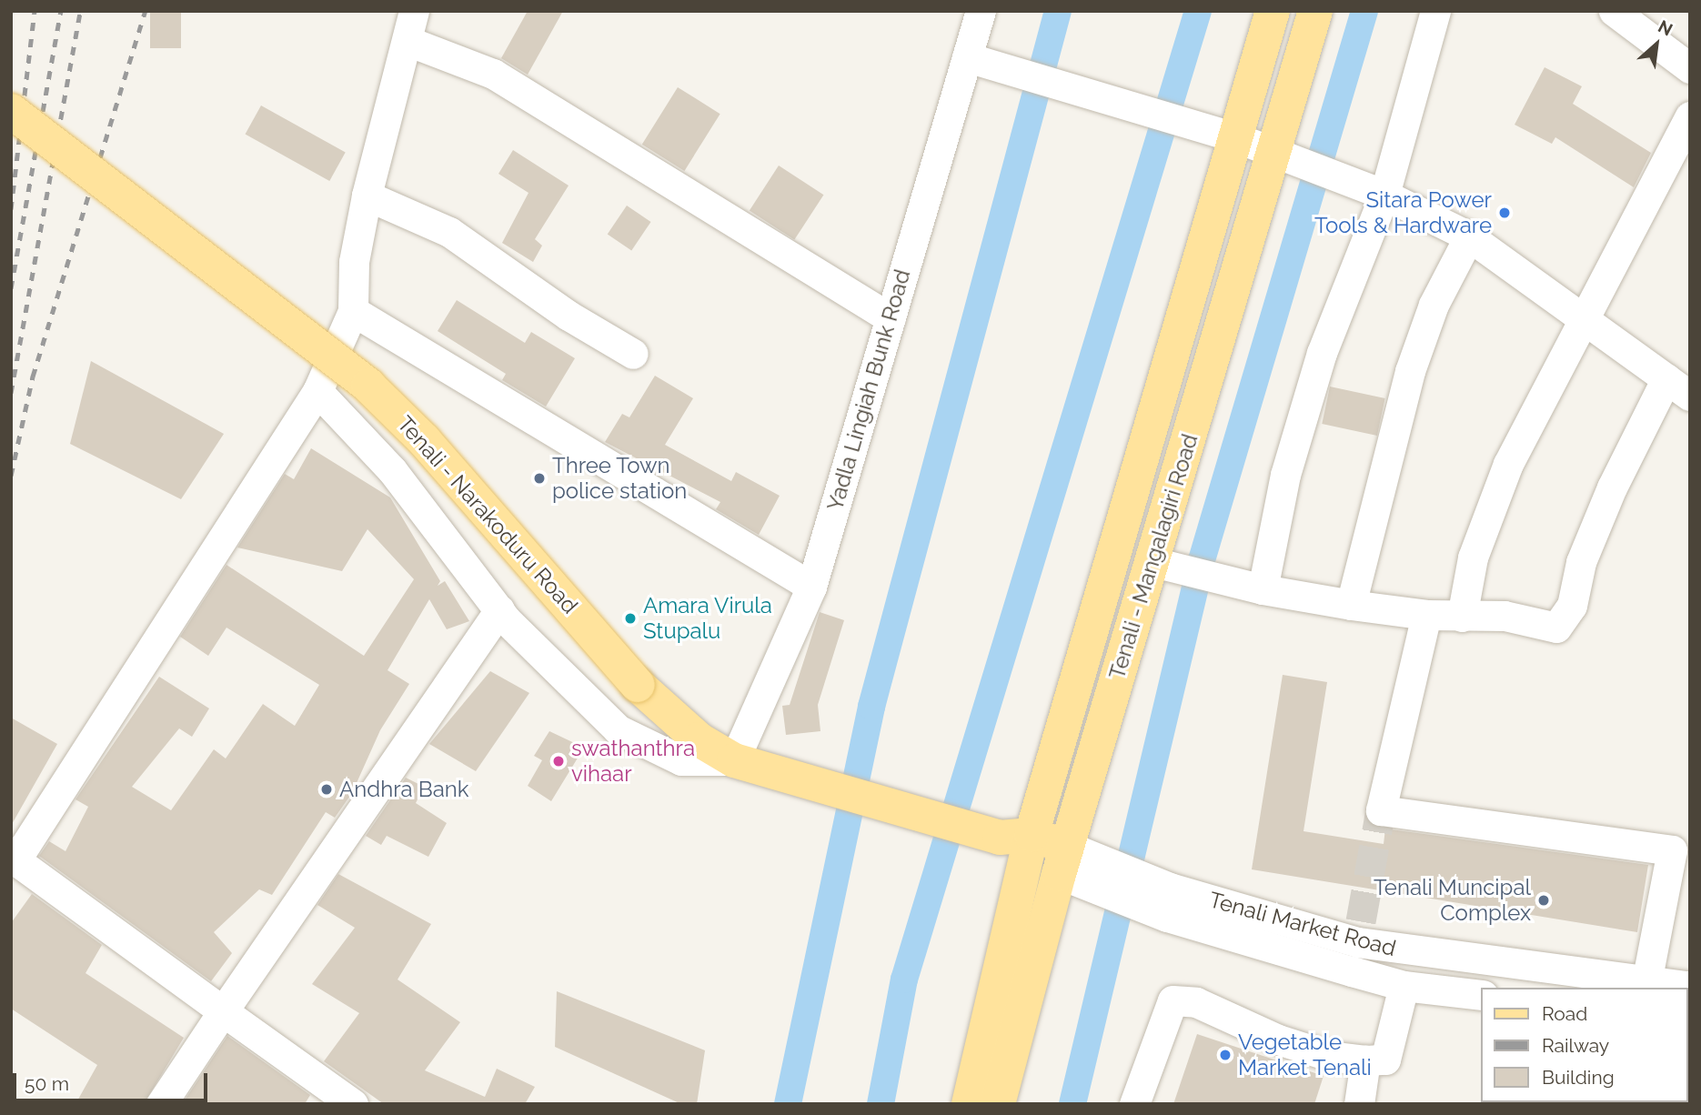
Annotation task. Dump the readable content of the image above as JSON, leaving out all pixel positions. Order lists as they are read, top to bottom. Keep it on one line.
{"streets":{"main road":["Tenali - Narakoduru Road","Tenali - Mangalagiri Road"],"street":["Yadla Lingiah Bunk Road","Tenali Market Road"]},"crossings":[["Yadla Lingiah Bunk Road","Tenali - Narakoduru Road"],["Tenali - Narakoduru Road","Tenali - Mangalagiri Road"],["Tenali - Narakoduru Road","Tenali Market Road"],["Tenali - Mangalagiri Road","Tenali Market Road"]],"places":["Sitara Power Tools & Hardware","Three Town police station","Amara Virula Stupalu","swathanthra vihaar","Andhra Bank","Tenali Muncipal Complex","Vegetable Market Tenali"],"legend":["Road","Railway","Building"],"scale_bar":"50 m","north":"top right"}
